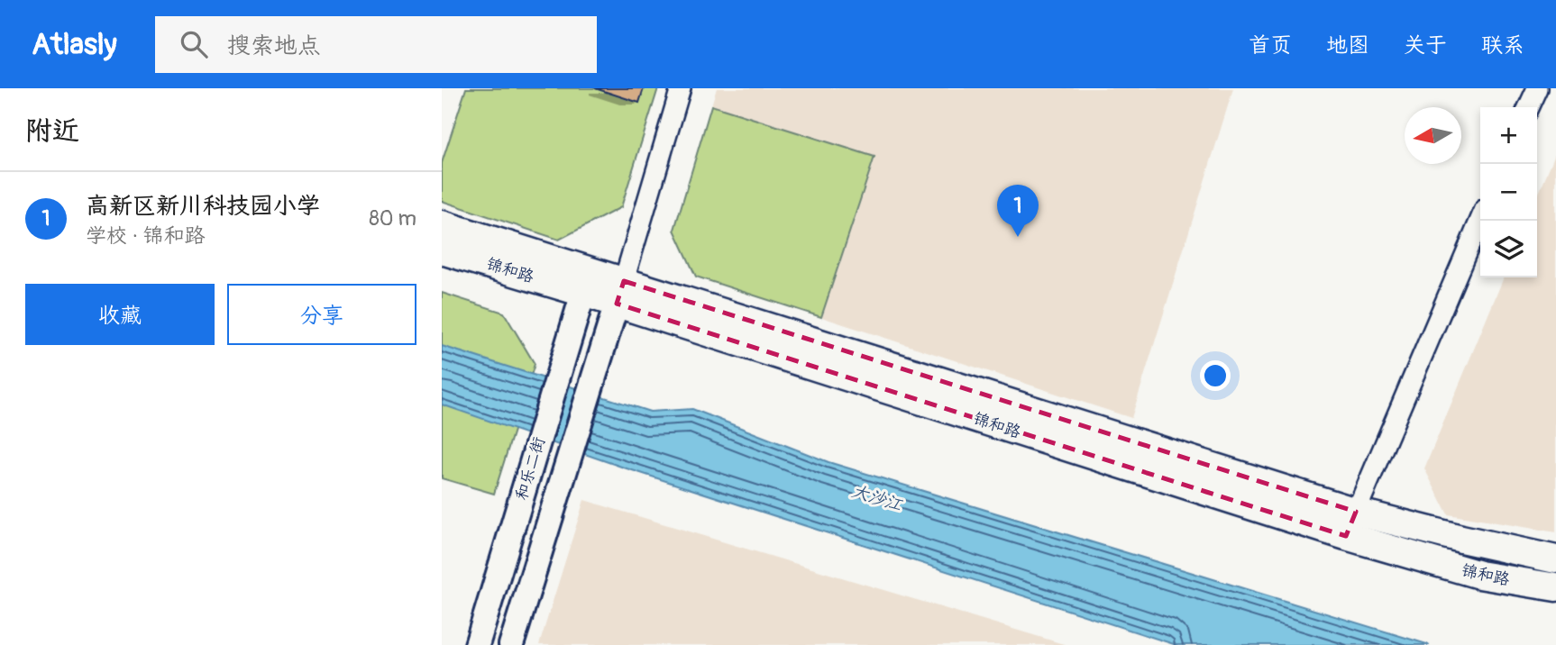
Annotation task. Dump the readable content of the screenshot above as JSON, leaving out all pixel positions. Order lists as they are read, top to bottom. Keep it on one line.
{"streets":{"main road":["锦和路"],"street":["和乐二街"]},"crossings":[["锦和路","和乐二街"]],"water":["大沙江"],"north":"left","page":{"header":"Atlasly","search":"搜索地点","nav":["首页","地图","关于","联系"],"heading":"附近","map_buttons":["+","−"],"list":[{"mark":"1","name":"高新区新川科技园小学","note":"学校 · 锦和路","value":"80 m"}],"pins":"1","buttons":["收藏","分享"]}}
